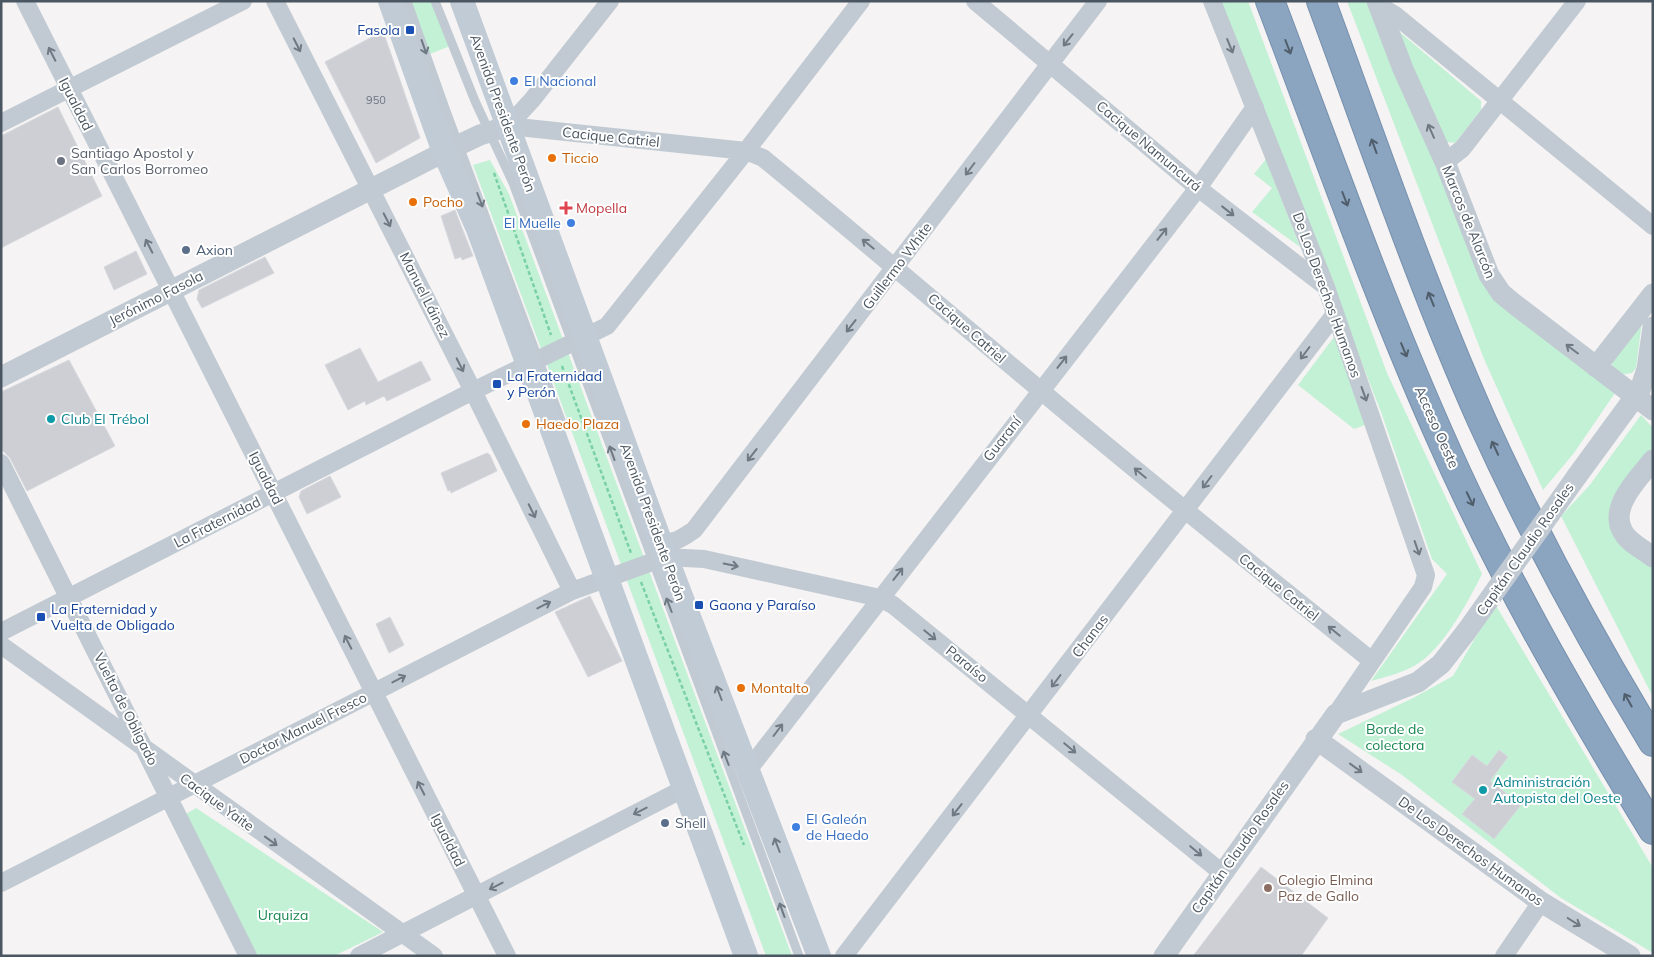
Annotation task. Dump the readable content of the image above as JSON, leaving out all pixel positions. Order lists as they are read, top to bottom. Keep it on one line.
{"streets":{"highway":["Acceso Oeste"],"main road":["Avenida Presidente Perón"],"street":["Igualdad","Cacique Catriel","Cacique Namuncurá","Marcos de Alarcón","Guillermo White","Manuel Láinez","De Los Derechos Humanos","Jerónimo Fasola","Guaraní","La Fraternidad","Capitán Claudio Rosales","Chanas","Paraíso","Vuelta de Obligado","Doctor Manuel Fresco","Cacique Yaite"]},"crossings":[["Igualdad","Jerónimo Fasola"],["Igualdad","La Fraternidad"],["Igualdad","Doctor Manuel Fresco"],["Avenida Presidente Perón","Cacique Catriel"],["Avenida Presidente Perón","Guillermo White"],["Avenida Presidente Perón","Jerónimo Fasola"],["Avenida Presidente Perón","Guaraní"],["Avenida Presidente Perón","La Fraternidad"],["Avenida Presidente Perón","Paraíso"],["Avenida Presidente Perón","Doctor Manuel Fresco"],["Cacique Catriel","Guillermo White"],["Cacique Catriel","Jerónimo Fasola"],["Cacique Catriel","Guaraní"],["Cacique Catriel","La Fraternidad"],["Cacique Catriel","Capitán Claudio Rosales"],["Cacique Catriel","Chanas"],["Cacique Namuncurá","Guillermo White"],["Cacique Namuncurá","De Los Derechos Humanos"],["Cacique Namuncurá","Guaraní"],["Marcos de Alarcón","Capitán Claudio Rosales"],["Guillermo White","Paraíso"],["Guillermo White","Doctor Manuel Fresco"],["Manuel Láinez","Jerónimo Fasola"],["Manuel Láinez","La Fraternidad"],["Manuel Láinez","Doctor Manuel Fresco"],["De Los Derechos Humanos","Guaraní"],["De Los Derechos Humanos","Capitán Claudio Rosales"],["De Los Derechos Humanos","Chanas"],["Guaraní","Paraíso"],["La Fraternidad","Vuelta de Obligado"],["Capitán Claudio Rosales","Paraíso"],["Chanas","Paraíso"],["Paraíso","Doctor Manuel Fresco"],["Vuelta de Obligado","Doctor Manuel Fresco"],["Vuelta de Obligado","Cacique Yaite"],["Doctor Manuel Fresco","Cacique Yaite"]],"one_way":["Igualdad","Cacique Catriel","Cacique Namuncurá","Guillermo White","Manuel Láinez","De Los Derechos Humanos","Guaraní","Chanas","Paraíso","Cacique Yaite"],"parks":["Borde de colectora","Urquiza"],"places":{"transit":["Fasola","La Fraternidad y Perón","Gaona y Paraíso","La Fraternidad y Vuelta de Obligado"],"other":["El Nacional","Ticcio","Santiago Apostol y San Carlos Borromeo","Pocho","El Muelle","Axion","Club El Trébol","Haedo Plaza","Montalto","Administración Autopista del Oeste","Shell","El Galeón de Haedo","Colegio Elmina Paz de Gallo"],"health":["Mopella"]},"house_numbers":["950"]}
